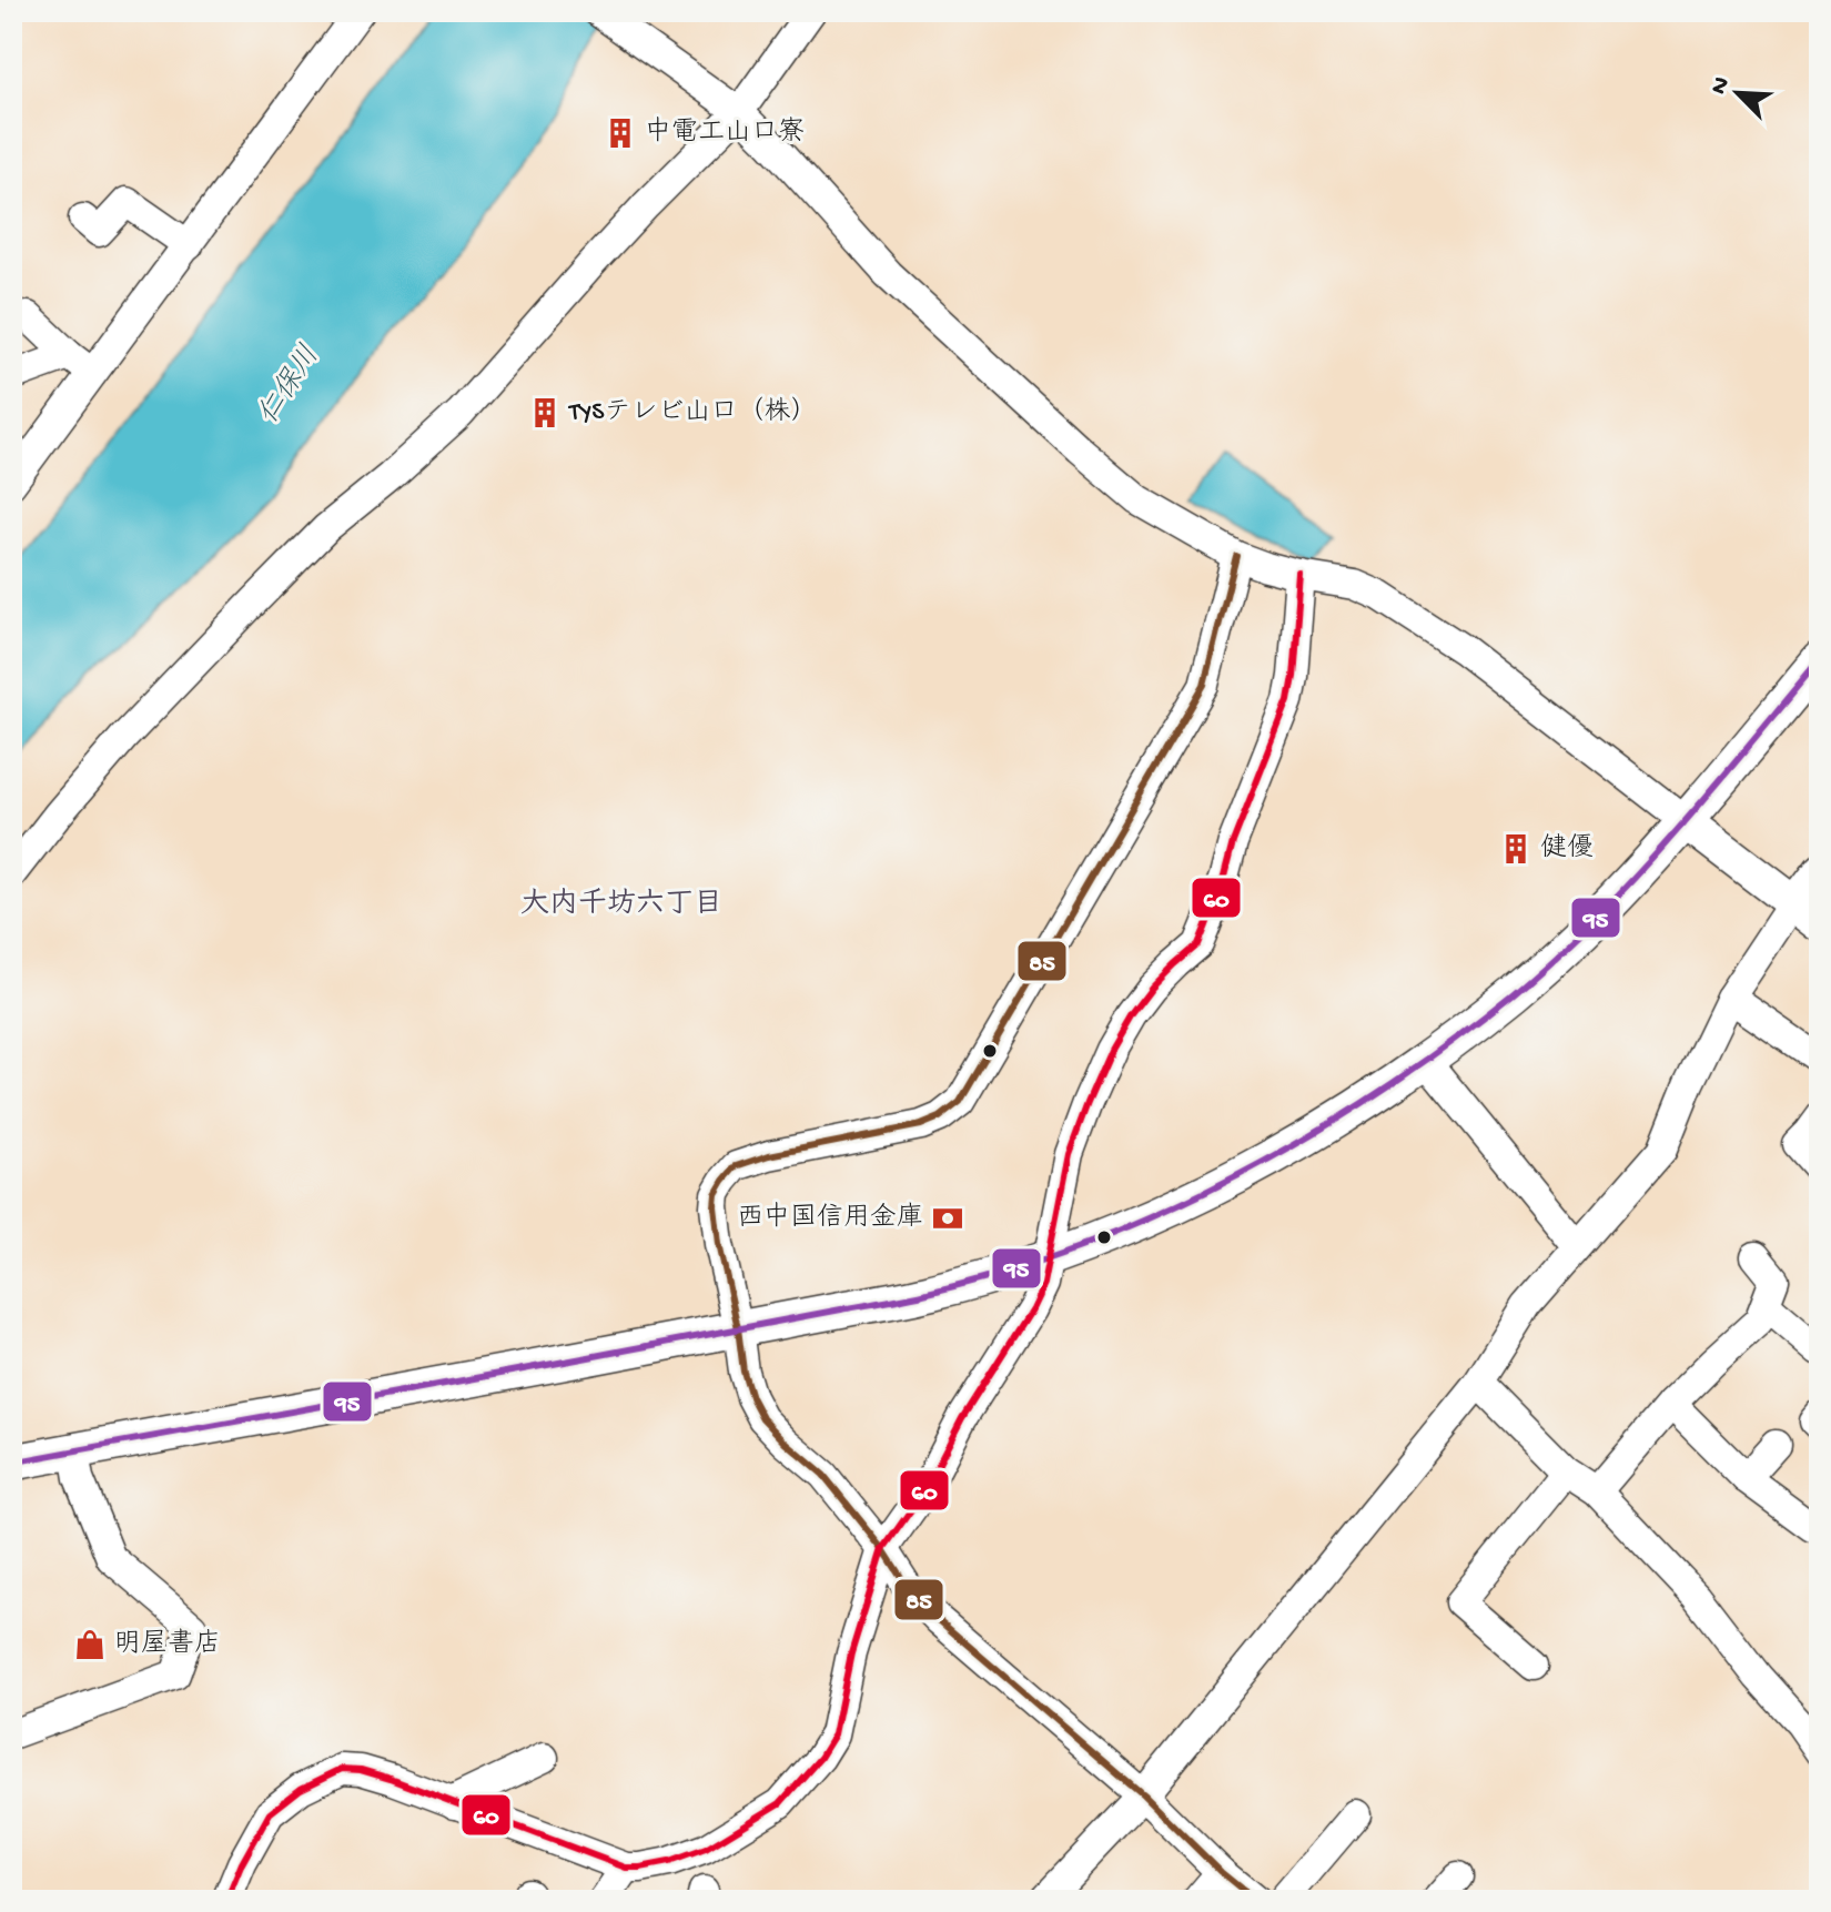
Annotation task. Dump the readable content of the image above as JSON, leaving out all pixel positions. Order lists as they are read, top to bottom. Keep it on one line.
{"districts":["大内千坊六丁目"],"water":["仁保川"],"places":{"building":["中電工山口寮","TYSテレビ山口（株）","健優"],"bank":["西中国信用金庫"],"shop":["明屋書店"]},"lines":["transit line 85","transit line 60","transit line 95"],"north":"top left"}
